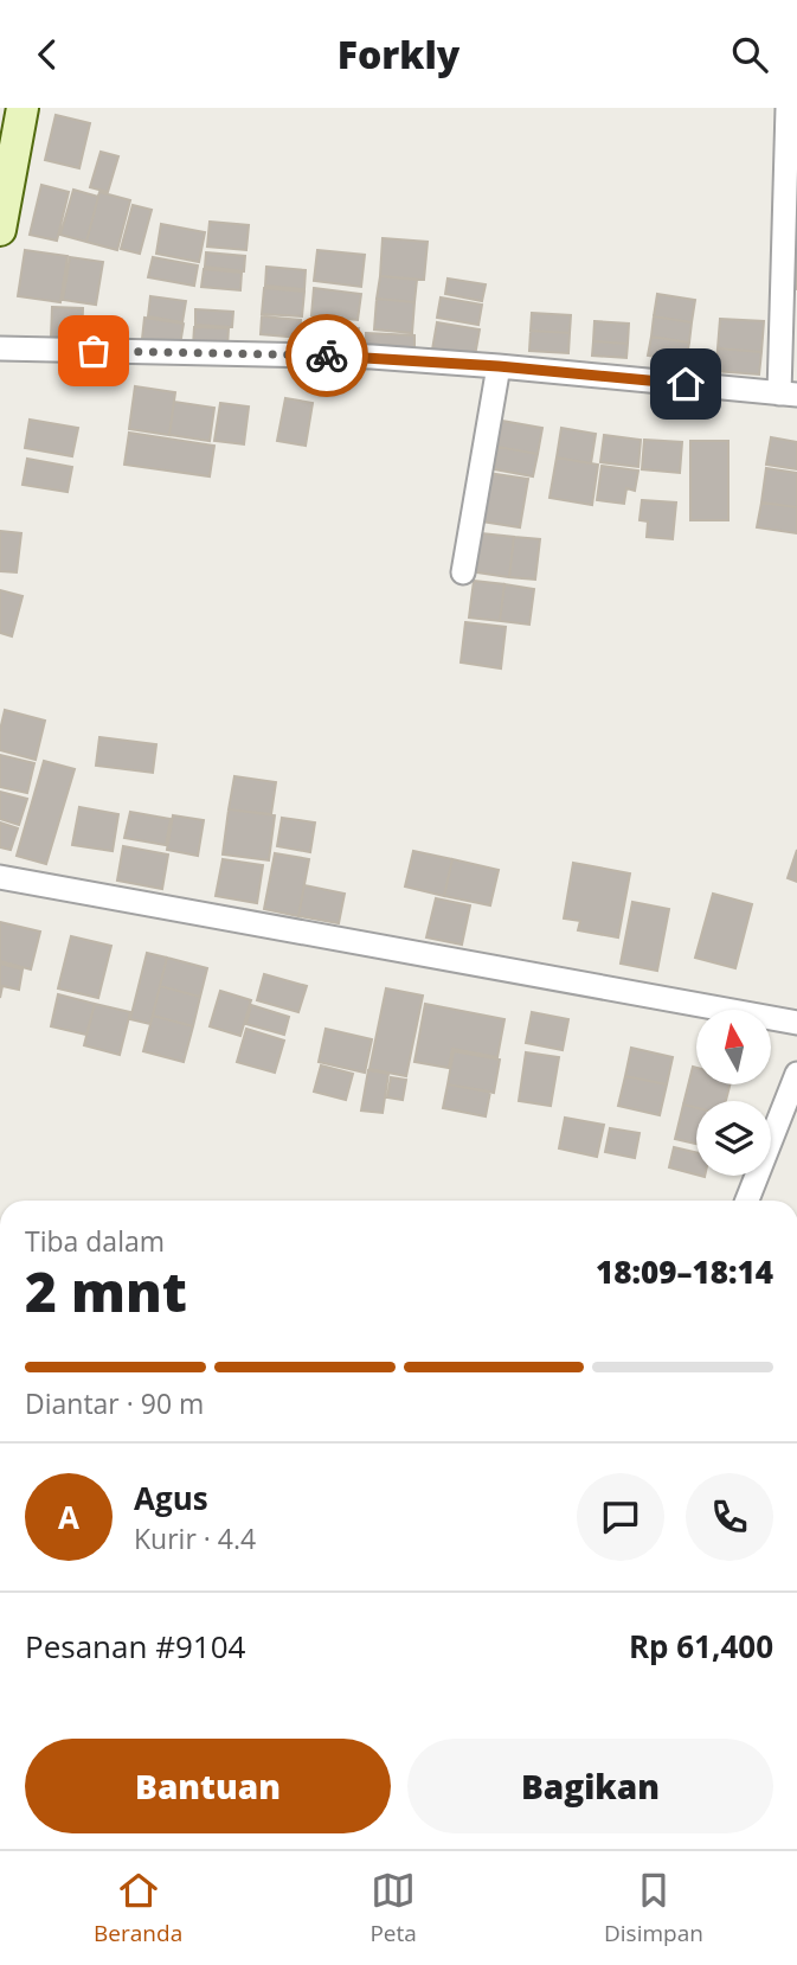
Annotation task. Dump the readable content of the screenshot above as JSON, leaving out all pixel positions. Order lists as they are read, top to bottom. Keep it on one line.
{"north":"top","page":{"header":"Forkly","heading":["2 mnt","Tiba dalam","18:09–18:14"],"panel":["Agus","Kurir · 4.4","Pesanan #9104","Rp 61,400"],"bar":"Diantar · 90 m","round":"A","buttons":["Bantuan","Bagikan"],"tabs":["Beranda","Peta","Disimpan"]}}
